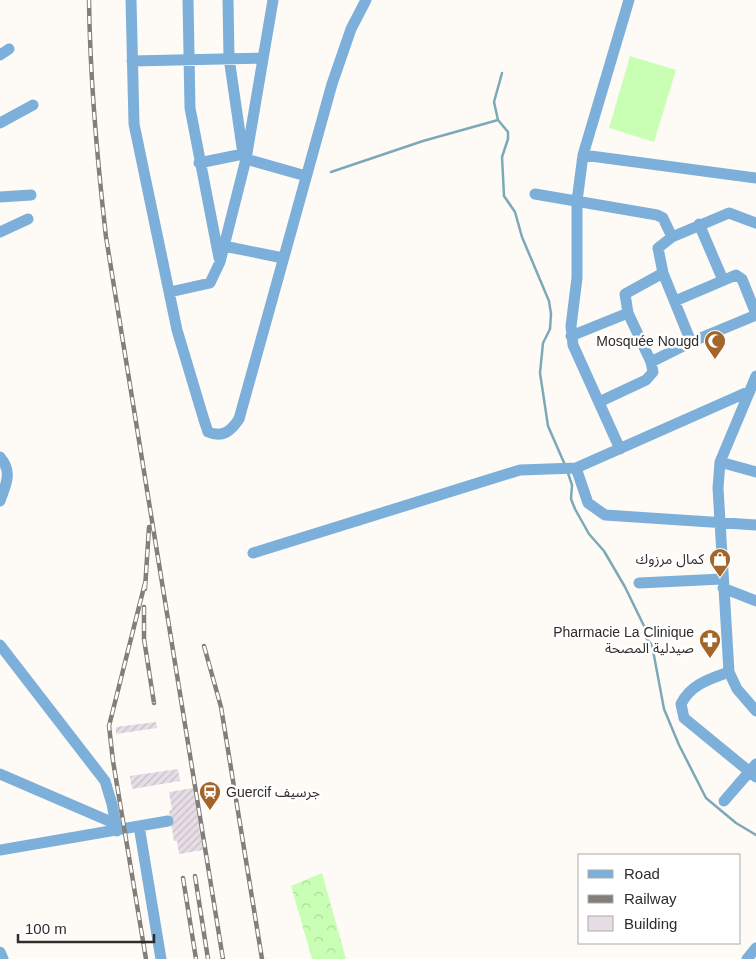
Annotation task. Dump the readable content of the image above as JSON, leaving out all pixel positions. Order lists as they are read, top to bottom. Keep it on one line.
{"places":{"mosque":["Mosquée Nougd"],"shop":["كمال مرزوك"],"pharmacy":["Pharmacie La Clinique صيدلية المصحة"],"station":["Guercif جرسيف"]},"legend":["Road","Railway","Building"],"scale_bar":"100 m"}
